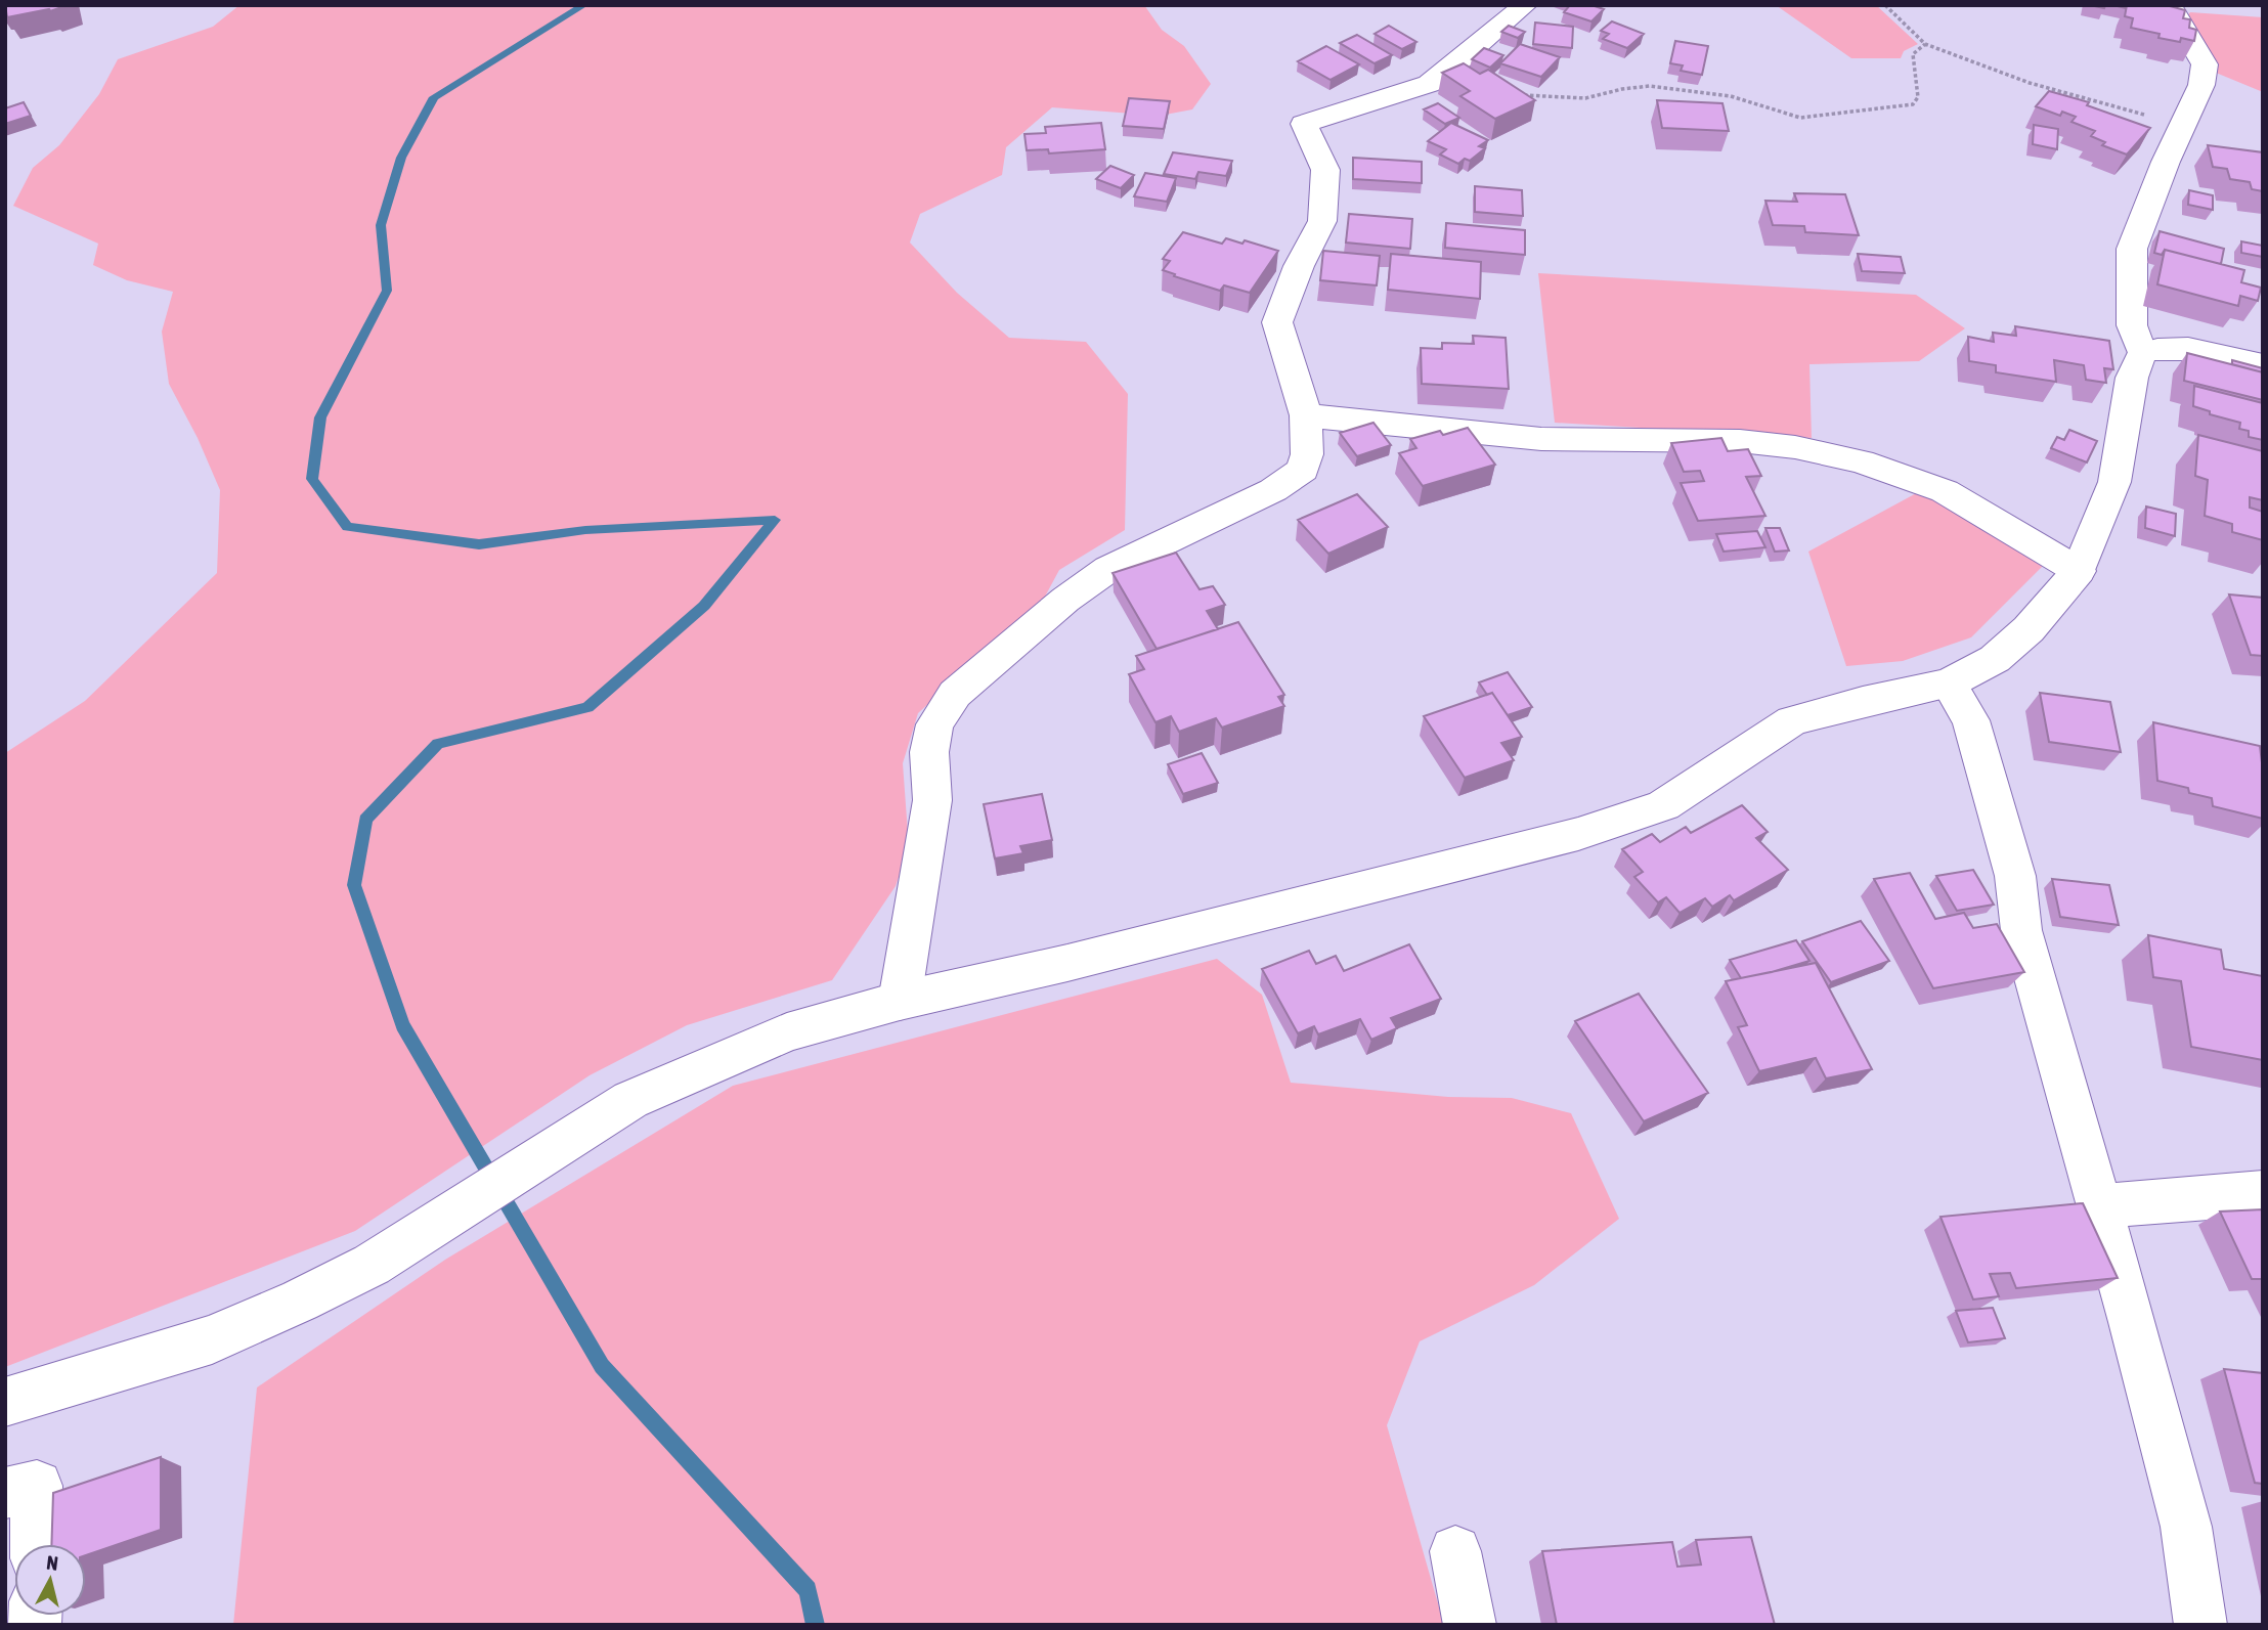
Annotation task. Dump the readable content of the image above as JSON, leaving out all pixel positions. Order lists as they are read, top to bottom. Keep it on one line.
{"north":"top"}
